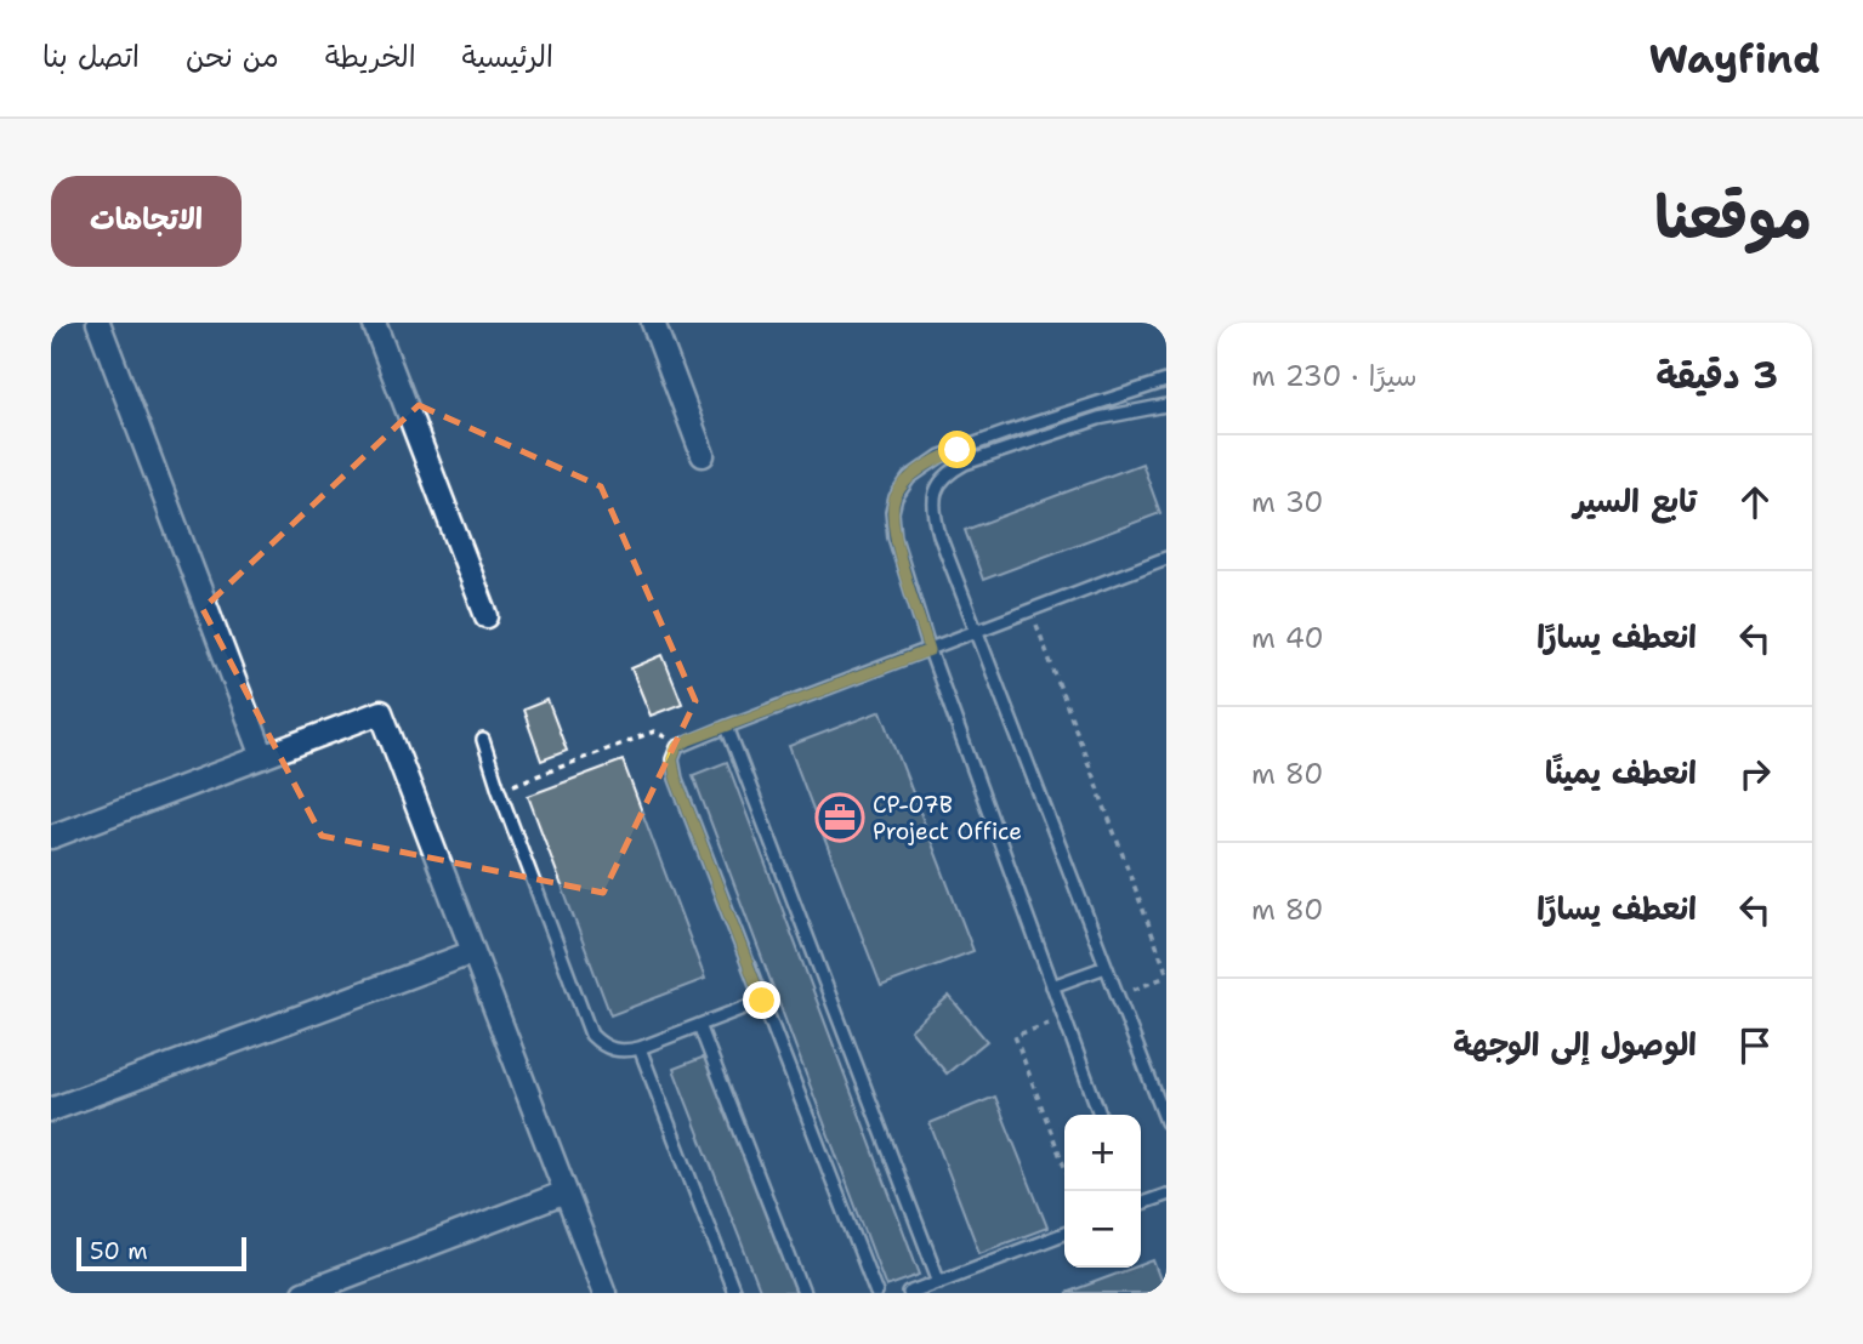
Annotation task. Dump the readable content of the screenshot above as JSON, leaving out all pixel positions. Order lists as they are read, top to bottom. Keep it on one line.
{"places":{"office":["CP-07B Project Office"]},"scale_bar":"50 m","page":{"header":"Wayfind","nav":["الرئيسية","الخريطة","من نحن","اتصل بنا"],"title":"موقعنا","buttons":"الاتجاهات","heading":["3 دقيقة","سيرًا · 230 m"],"list":[["تابع السير","30 m"],["انعطف يسارًا","40 m"],["انعطف يمينًا","80 m"],["انعطف يسارًا","80 m"],"الوصول إلى الوجهة"],"map_buttons":["+","−"],"scale":"50 m"}}
